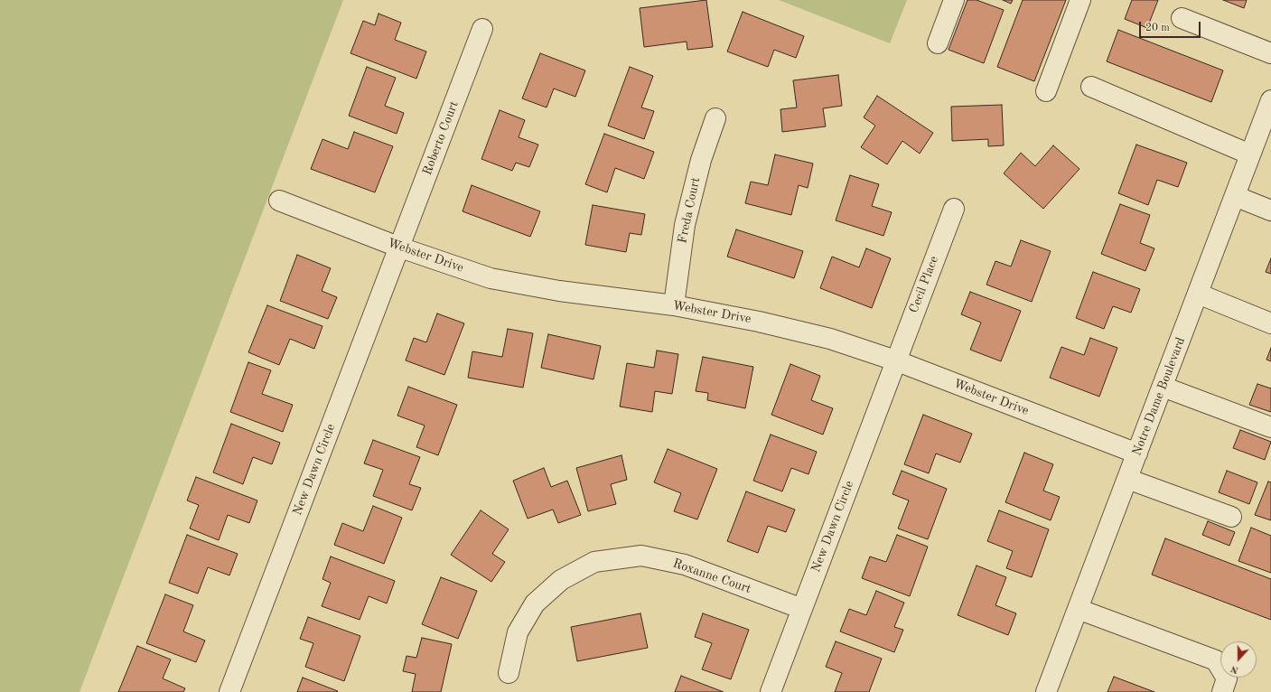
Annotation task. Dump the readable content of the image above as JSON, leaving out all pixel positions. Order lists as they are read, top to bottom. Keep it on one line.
{"streets":{"street":["Roberto Court","Freda Court","Webster Drive","Cecil Place","Notre Dame Boulevard","New Dawn Circle","Roxanne Court"]},"crossings":[["Roberto Court","Webster Drive"],["Roberto Court","New Dawn Circle"],["Freda Court","Webster Drive"],["Webster Drive","Cecil Place"],["Webster Drive","Notre Dame Boulevard"],["Webster Drive","New Dawn Circle"],["Cecil Place","New Dawn Circle"],["New Dawn Circle","Roxanne Court"]],"scale_bar":"20 m","north":"bottom"}
